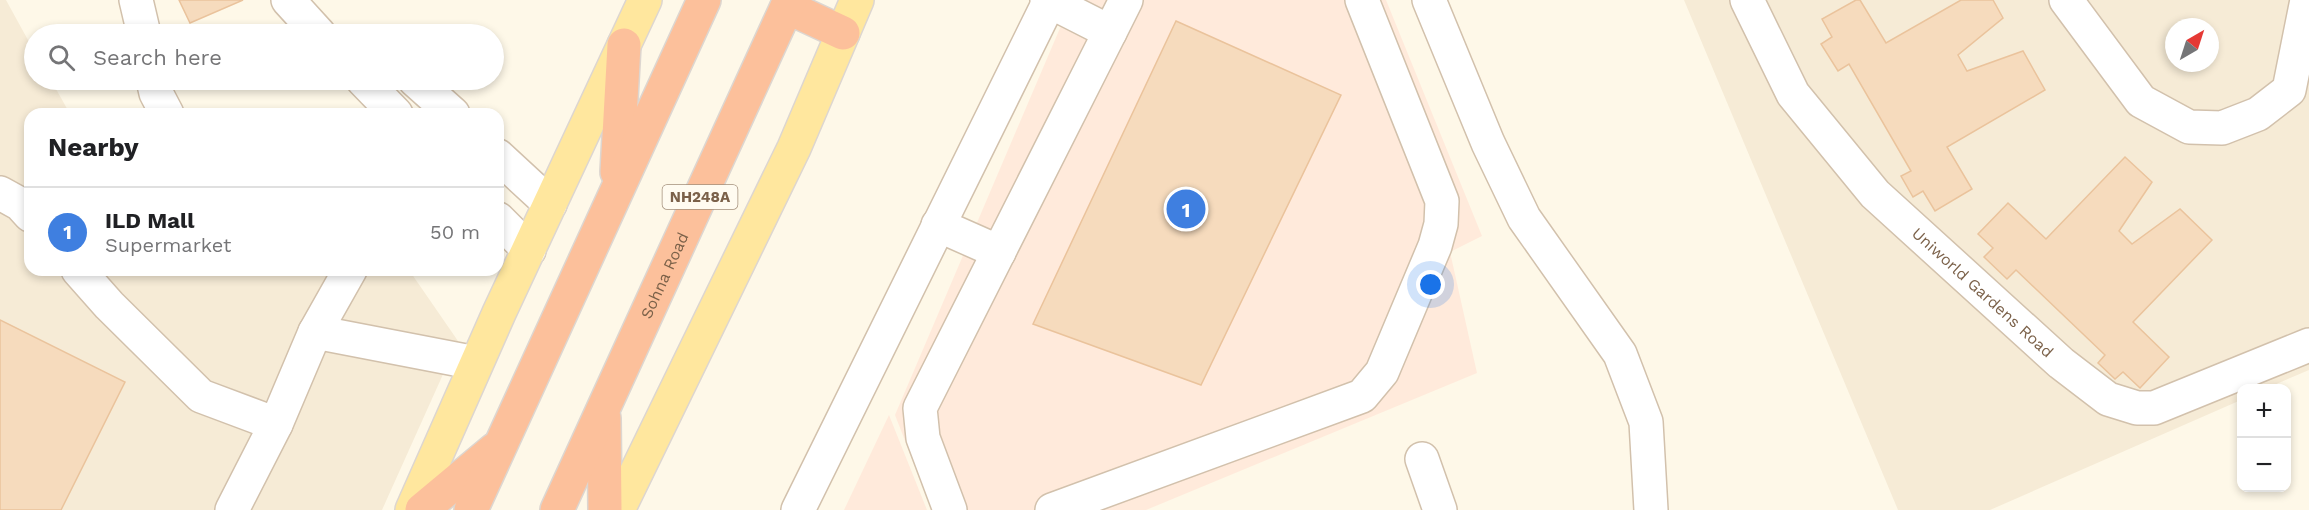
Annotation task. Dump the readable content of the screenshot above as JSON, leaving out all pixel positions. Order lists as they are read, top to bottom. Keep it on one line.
{"streets":{"highway":["NH248A","Sohna Road"],"street":["Uniworld Gardens Road"]},"north":"top right","page":{"search":"Search here","heading":"Nearby","list":[{"mark":"1","name":"ILD Mall","note":"Supermarket","value":"50 m"}],"pins":"1","map_buttons":["+","−"]}}
